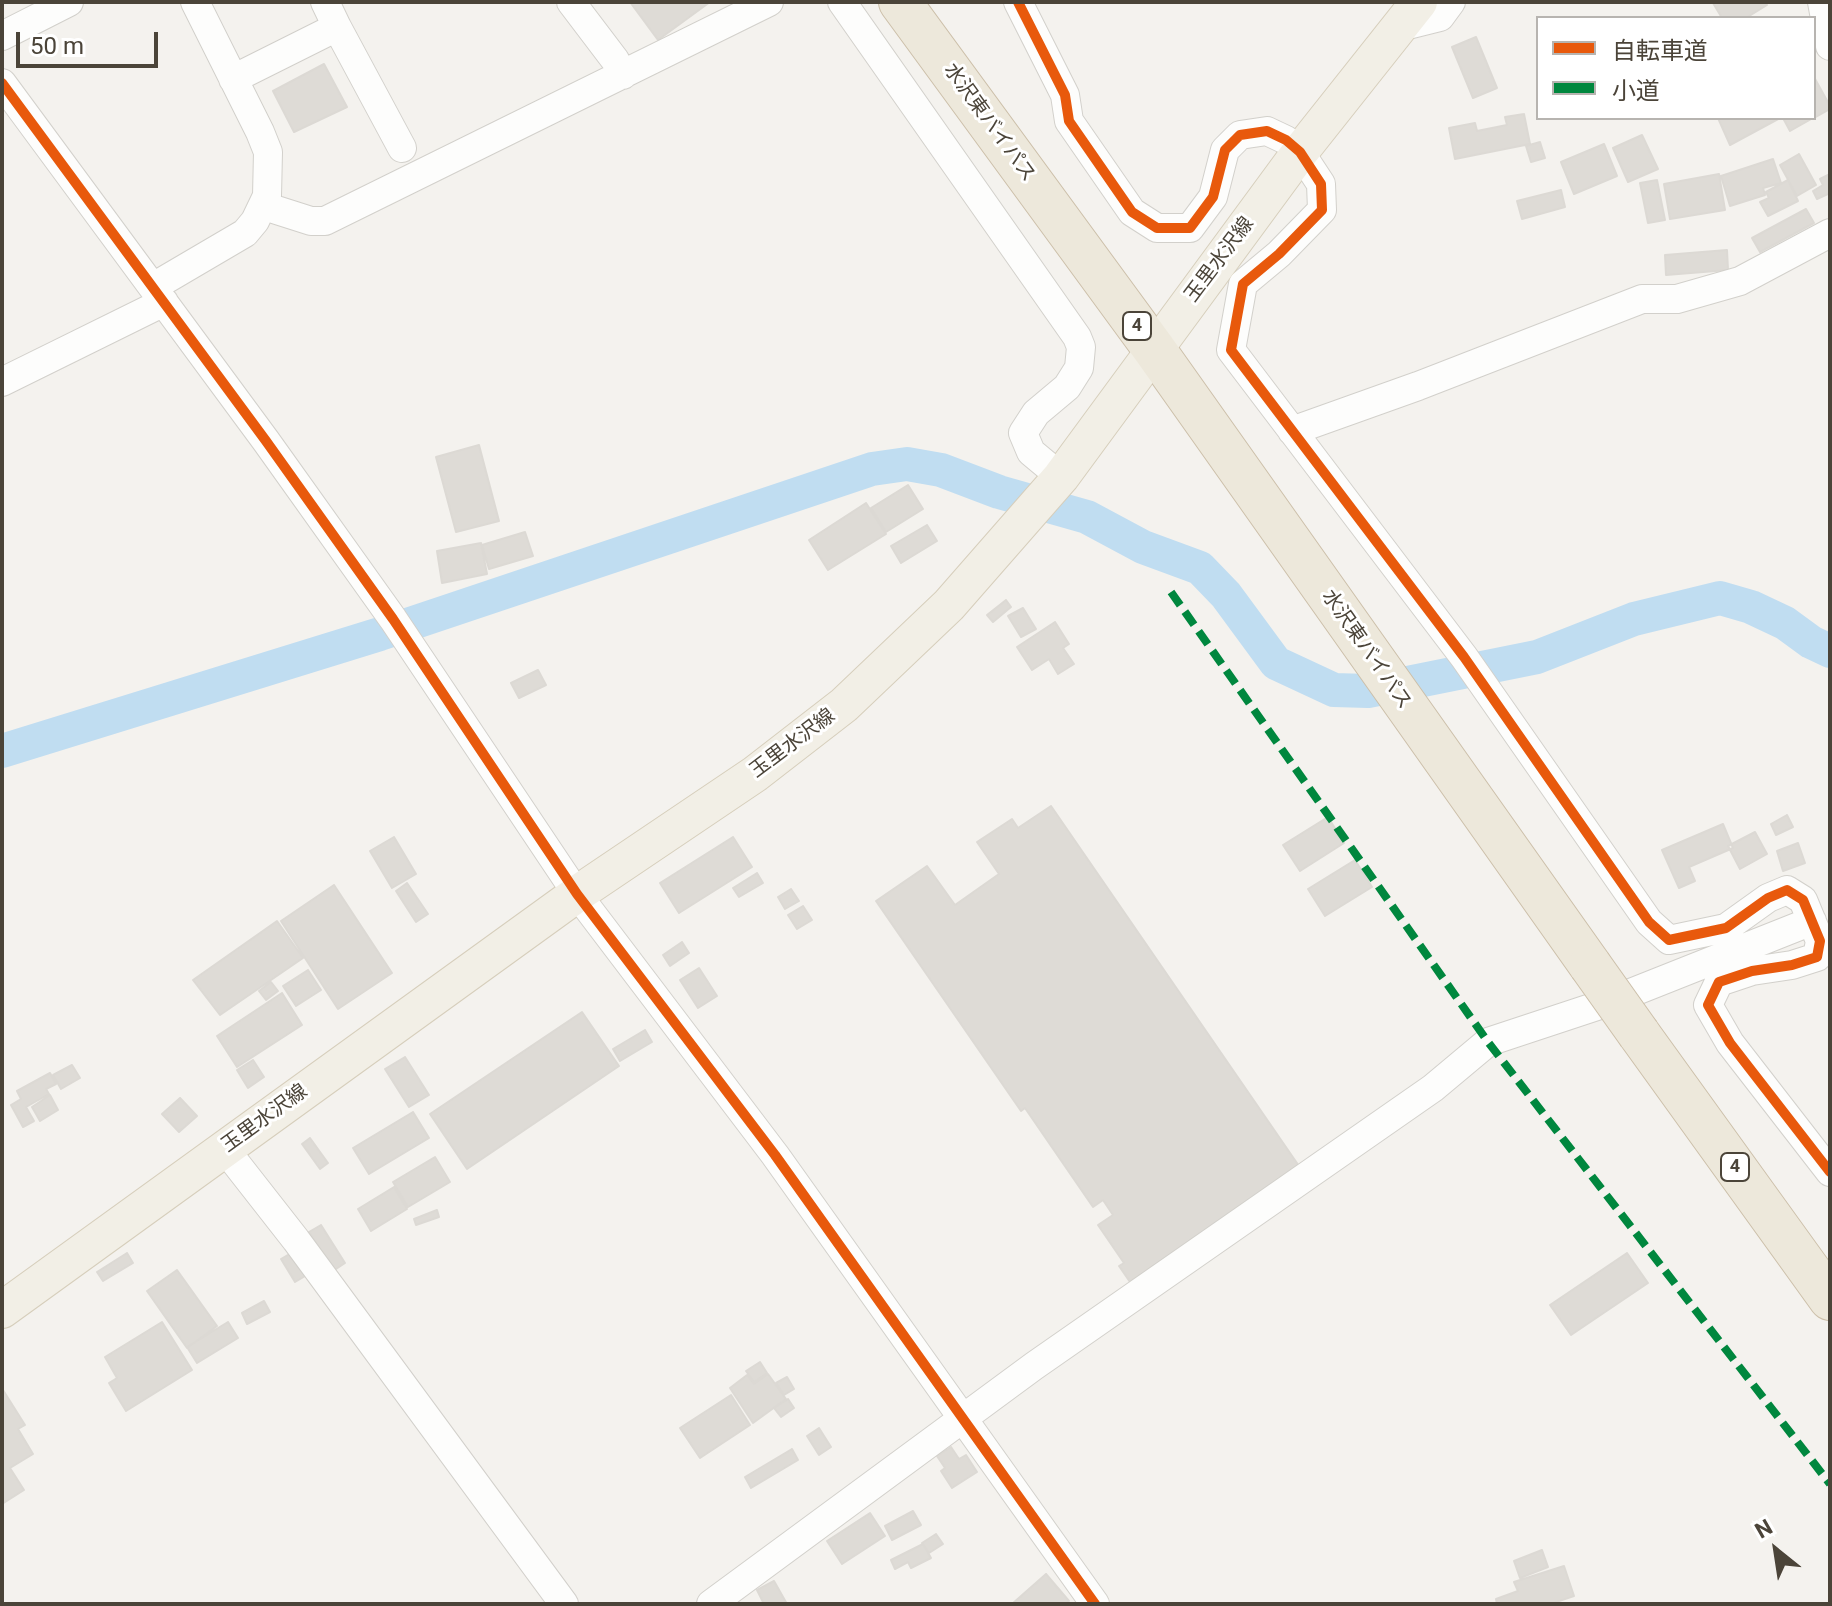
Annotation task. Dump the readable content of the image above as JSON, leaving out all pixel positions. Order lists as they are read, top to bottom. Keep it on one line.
{"streets":{"highway":["水沢東バイパス","4"],"main road":["玉里水沢線"]},"crossings":[["水沢東バイパス","玉里水沢線"]],"legend":["自転車道","小道"],"scale_bar":"50 m","north":"top left"}
